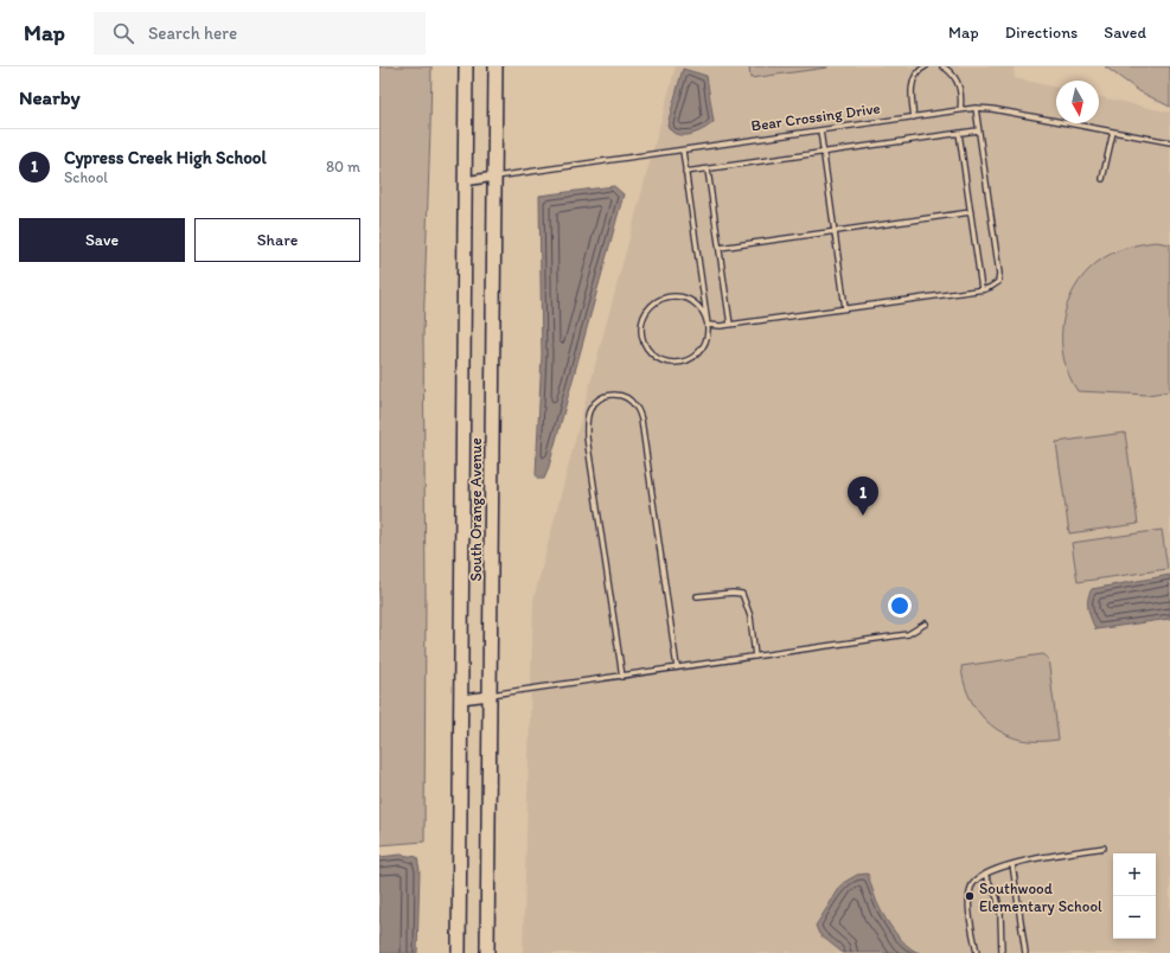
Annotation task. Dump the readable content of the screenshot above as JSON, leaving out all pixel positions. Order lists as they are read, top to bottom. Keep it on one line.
{"streets":{"main road":["South Orange Avenue"],"street":["Bear Crossing Drive"]},"crossings":[["Bear Crossing Drive","South Orange Avenue"]],"places":["Southwood Elementary School"],"north":"bottom","page":{"header":"Map","search":"Search here","nav":["Map","Directions","Saved"],"heading":"Nearby","list":[{"mark":"1","name":"Cypress Creek High School","note":"School","value":"80 m"}],"buttons":["Save","Share"],"pins":"1","map_buttons":["+","−"]}}
